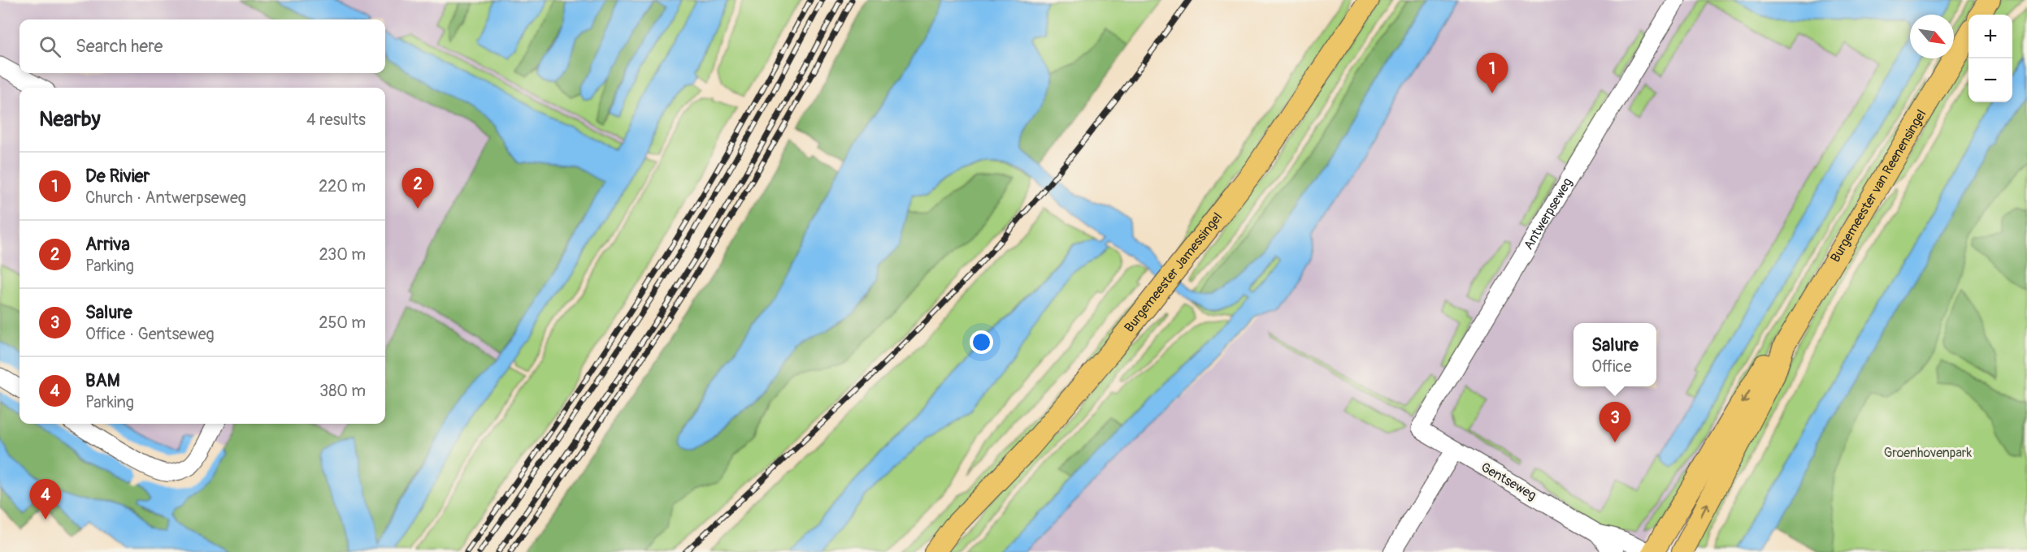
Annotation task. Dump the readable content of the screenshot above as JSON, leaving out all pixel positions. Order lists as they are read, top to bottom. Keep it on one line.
{"streets":{"main road":["Burgemeester van Reenensingel","Burgemeester Jamessingel"],"street":["Antwerpseweg","Gentseweg"]},"crossings":[["Antwerpseweg","Gentseweg"]],"parks":["Groenhovenpark"],"north":"bottom right","page":{"map_buttons":["+","−"],"search":"Search here","pins":["1","2","3","4"],"heading":["Nearby","4 results"],"list":[{"mark":"1","name":"De Rivier","note":"Church · Antwerpseweg","value":"220 m"},{"mark":"2","name":"Arriva","note":"Parking","value":"230 m"},{"mark":"3","name":"Salure","note":"Office · Gentseweg","value":"250 m"},{"mark":"4","name":"BAM","note":"Parking","value":"380 m"}],"popup":["Salure","Office"]}}
